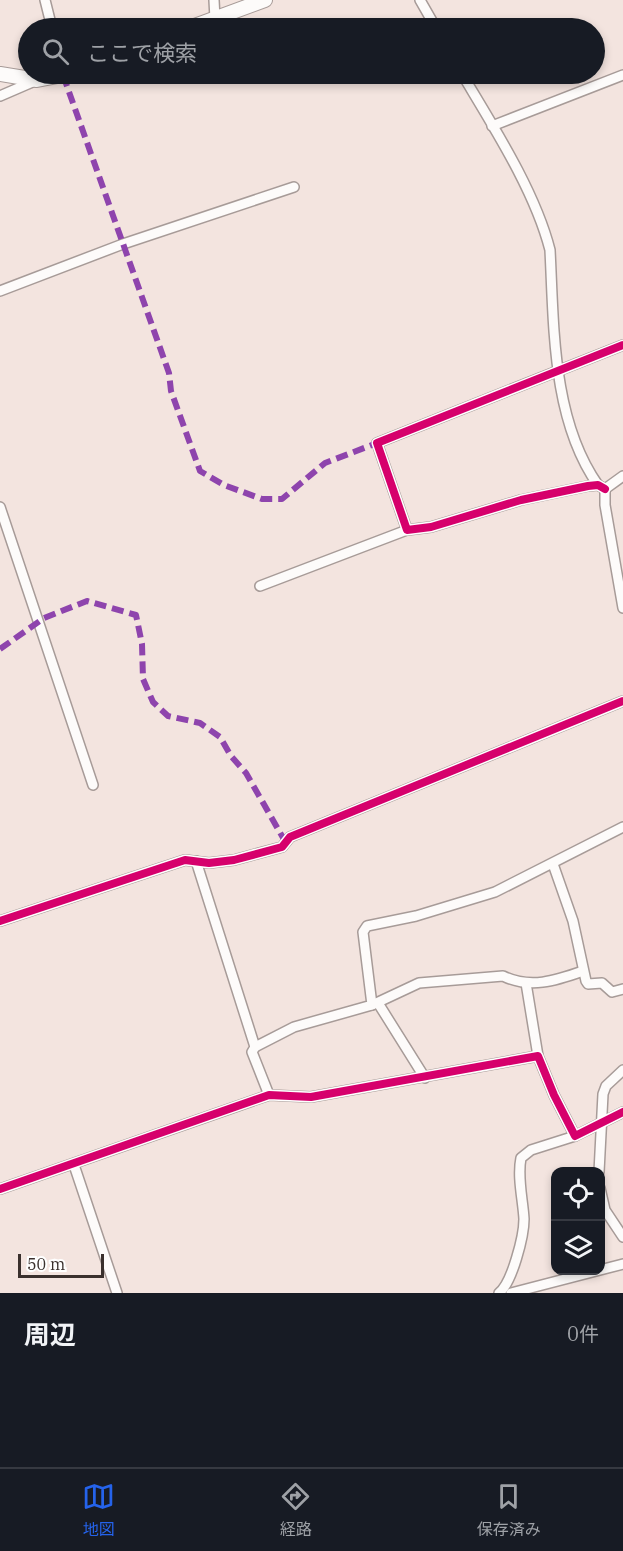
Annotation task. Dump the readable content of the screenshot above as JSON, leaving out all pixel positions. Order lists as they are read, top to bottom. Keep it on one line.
{"scale_bar":"50 m","page":{"search":"ここで検索","scale":"50 m","heading":["周辺","0件"],"nav":["地図","経路","保存済み"]}}
